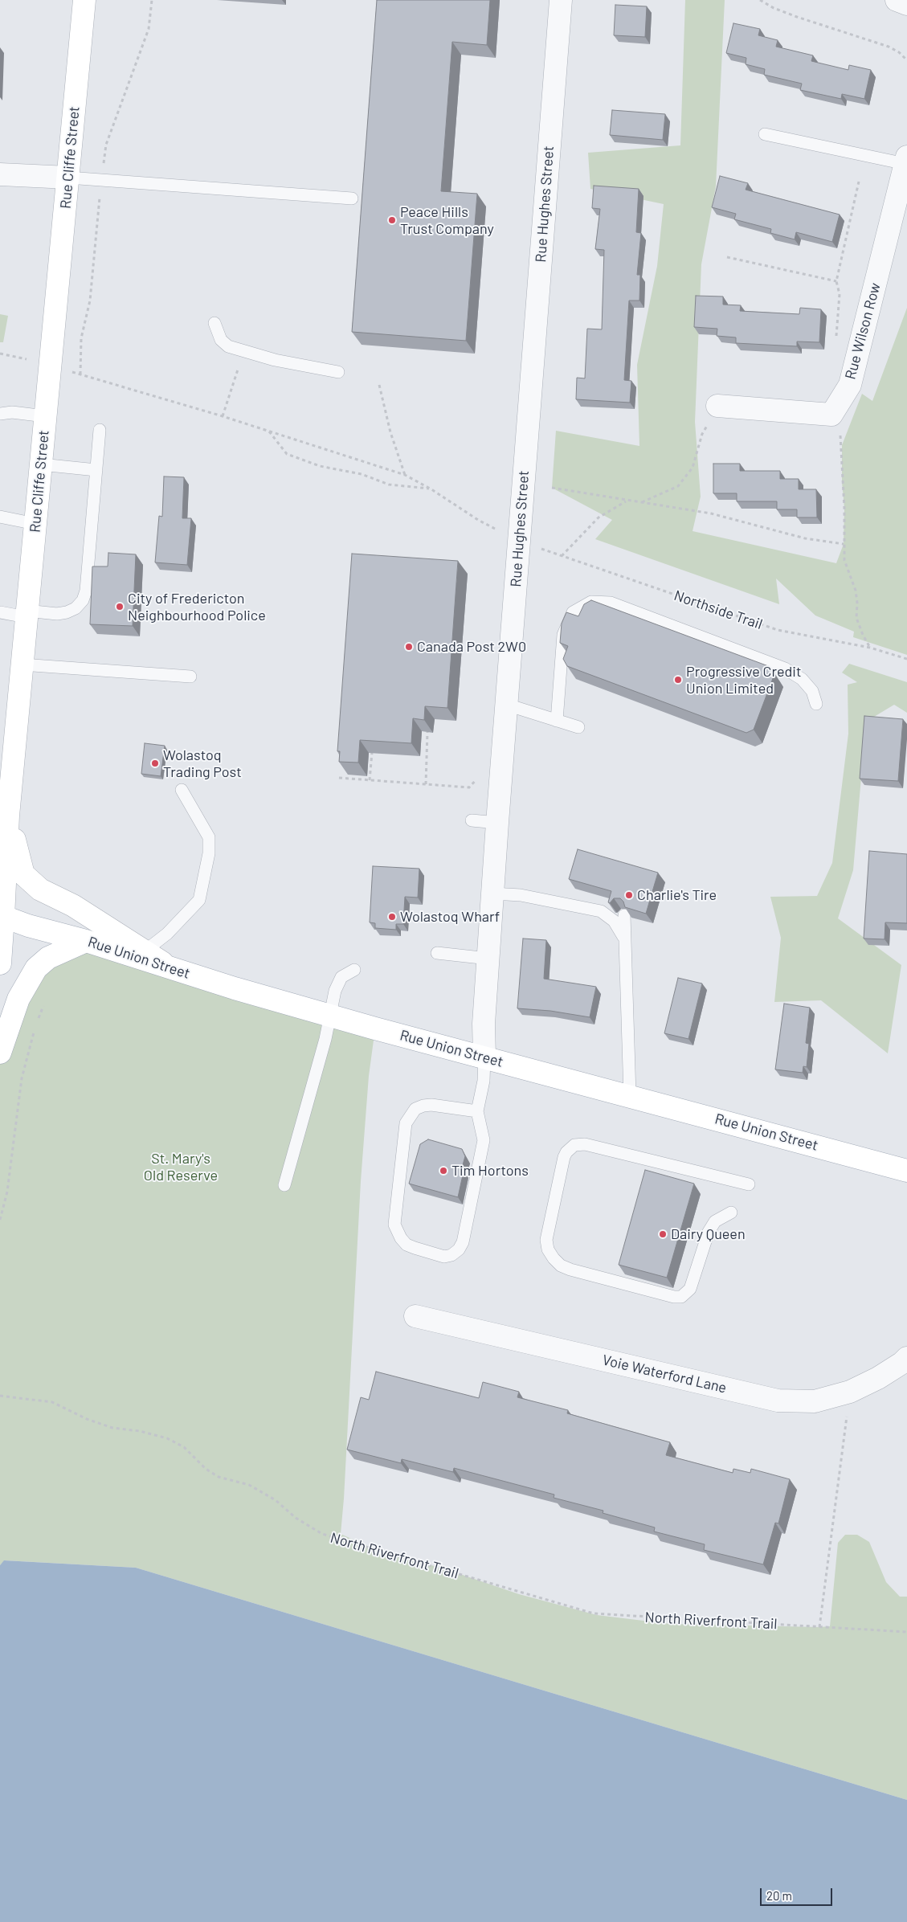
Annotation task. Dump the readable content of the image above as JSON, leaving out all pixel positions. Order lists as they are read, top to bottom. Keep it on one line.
{"streets":{"main road":["Rue Cliffe Street","Rue Union Street"],"street":["Rue Hughes Street","Rue Wilson Row","Voie Waterford Lane"],"path":["Northside Trail","North Riverfront Trail"]},"crossings":[["Rue Cliffe Street","Rue Union Street"],["Rue Hughes Street","Rue Union Street"]],"parks":["St. Mary's Old Reserve"],"places":["Peace Hills Trust Company","City of Fredericton Neighbourhood Police","Canada Post 2W0","Progressive Credit Union Limited","Wolastoq Trading Post","Charlie's Tire","Wolastoq Wharf","Tim Hortons","Dairy Queen"],"scale_bar":"20 m"}
